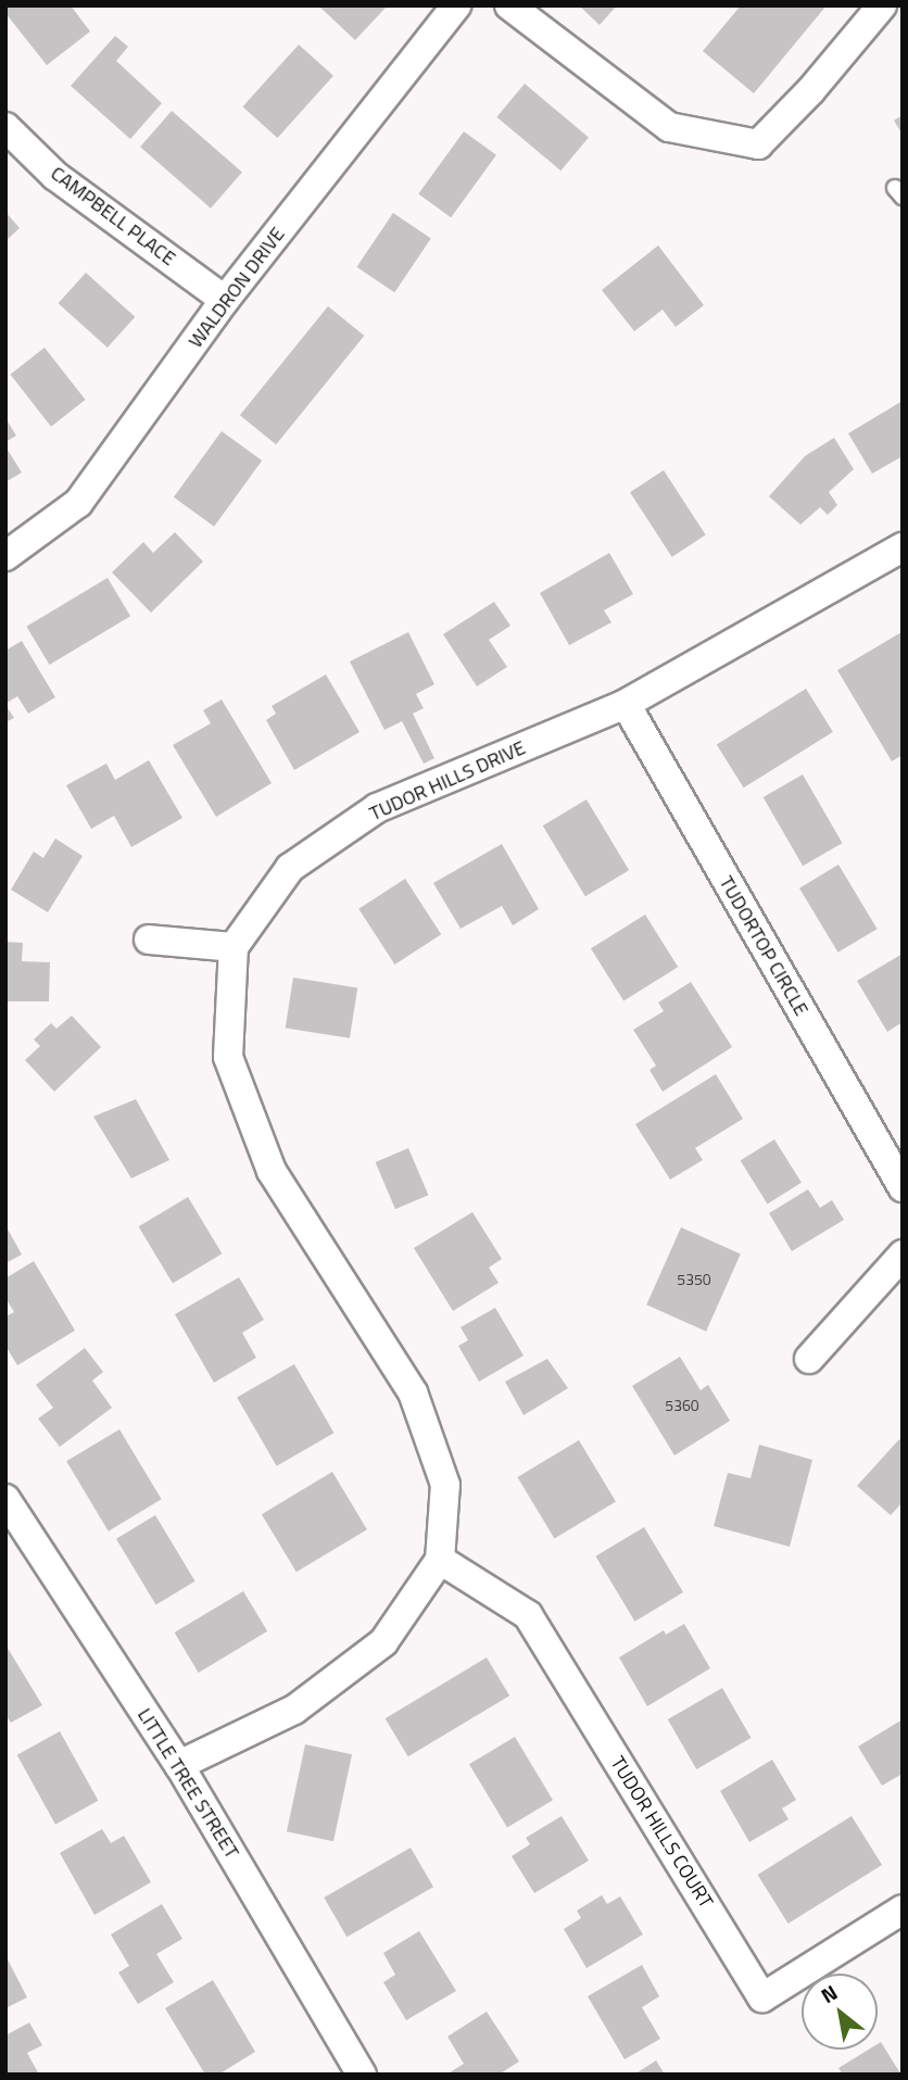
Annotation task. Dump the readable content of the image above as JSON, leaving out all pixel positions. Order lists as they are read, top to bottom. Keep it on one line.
{"streets":{"street":["CAMPBELL PLACE","WALDRON DRIVE","TUDOR HILLS DRIVE","TUDORTOP CIRCLE","LITTLE TREE STREET","TUDOR HILLS COURT"]},"crossings":[["CAMPBELL PLACE","WALDRON DRIVE"],["TUDOR HILLS DRIVE","TUDORTOP CIRCLE"]],"house_numbers":["5350","5360"],"north":"top left"}
